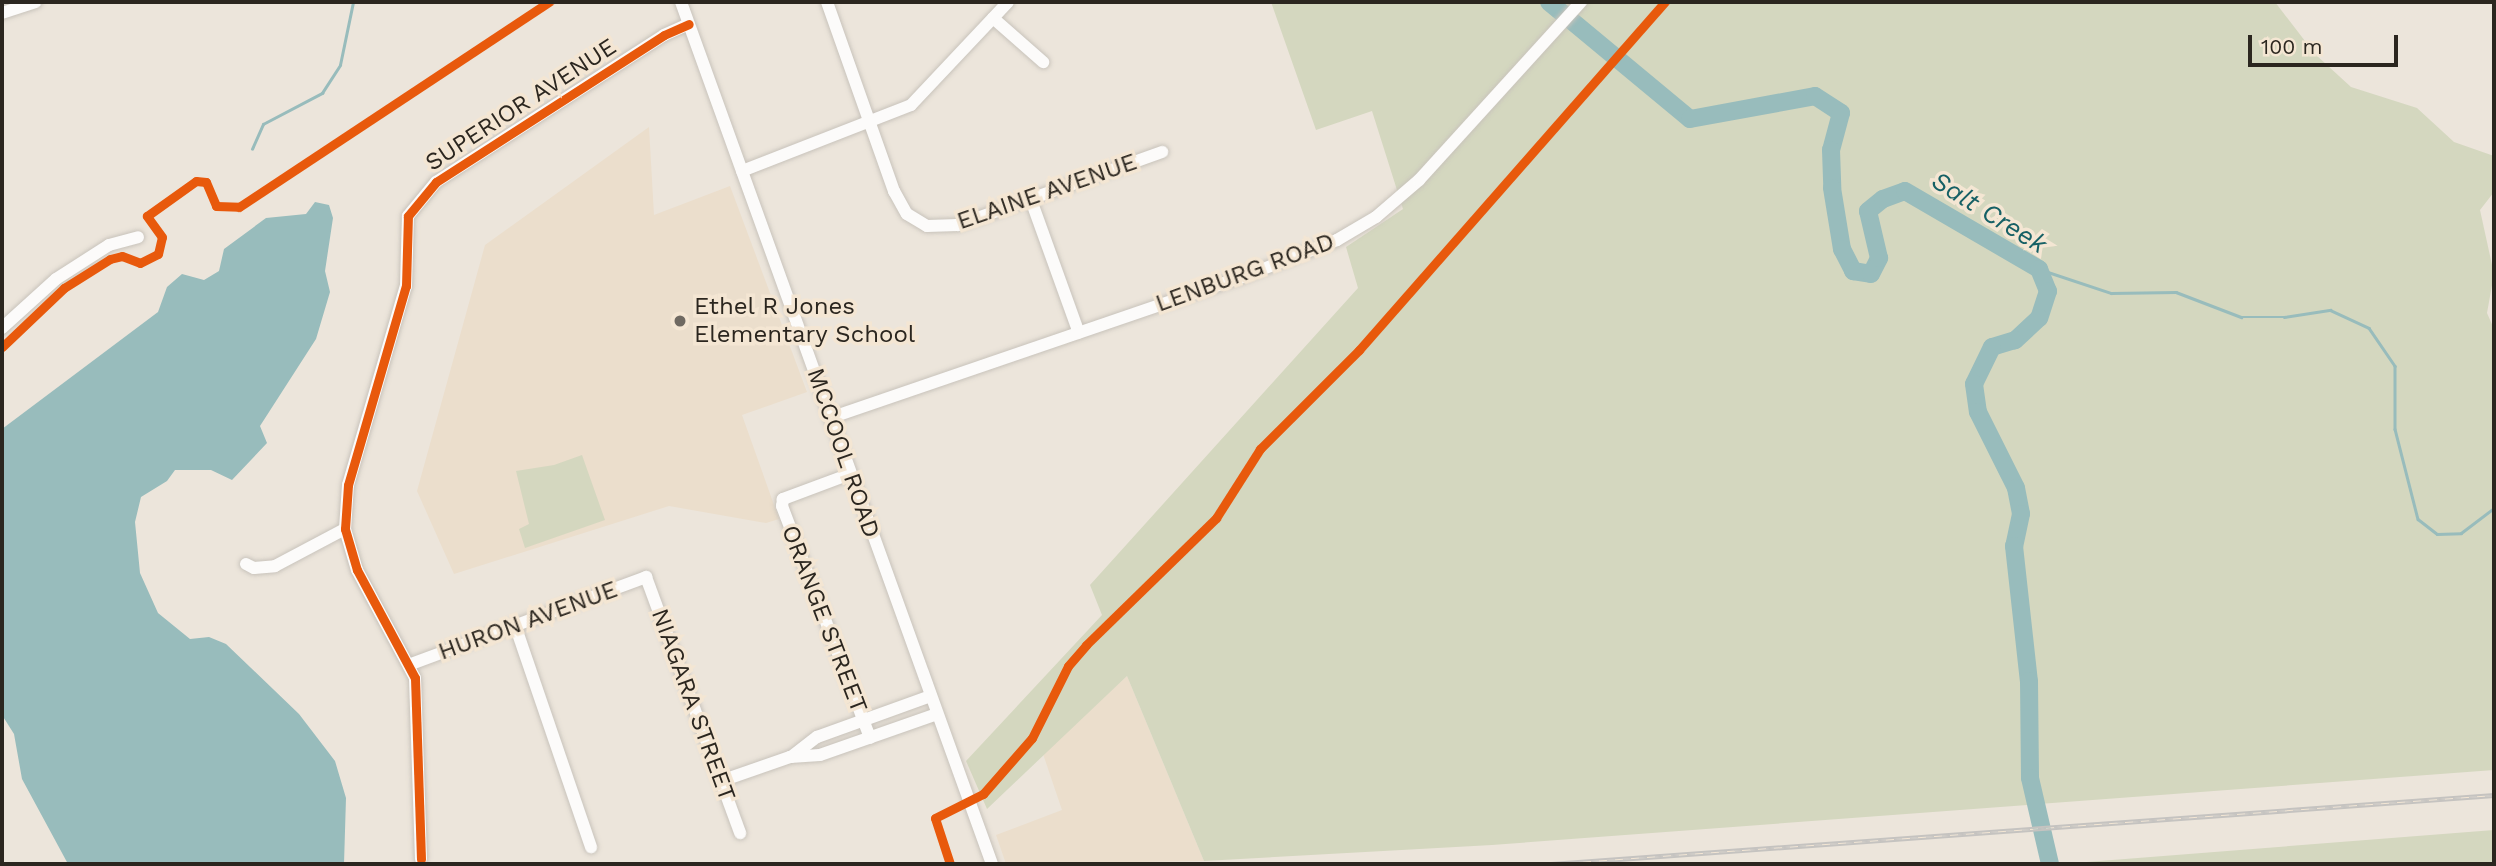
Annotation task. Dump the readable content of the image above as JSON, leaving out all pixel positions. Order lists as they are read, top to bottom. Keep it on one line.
{"streets":{"street":["SUPERIOR AVENUE","ELAINE AVENUE","LENBURG ROAD","MCCOOL ROAD","ORANGE STREET","HURON AVENUE","NIAGARA STREET"]},"crossings":[["SUPERIOR AVENUE","MCCOOL ROAD"],["LENBURG ROAD","MCCOOL ROAD"],["MCCOOL ROAD","ORANGE STREET"],["HURON AVENUE","NIAGARA STREET"]],"water":["Salt Creek"],"places":["Ethel R Jones Elementary School"],"scale_bar":"100 m"}
